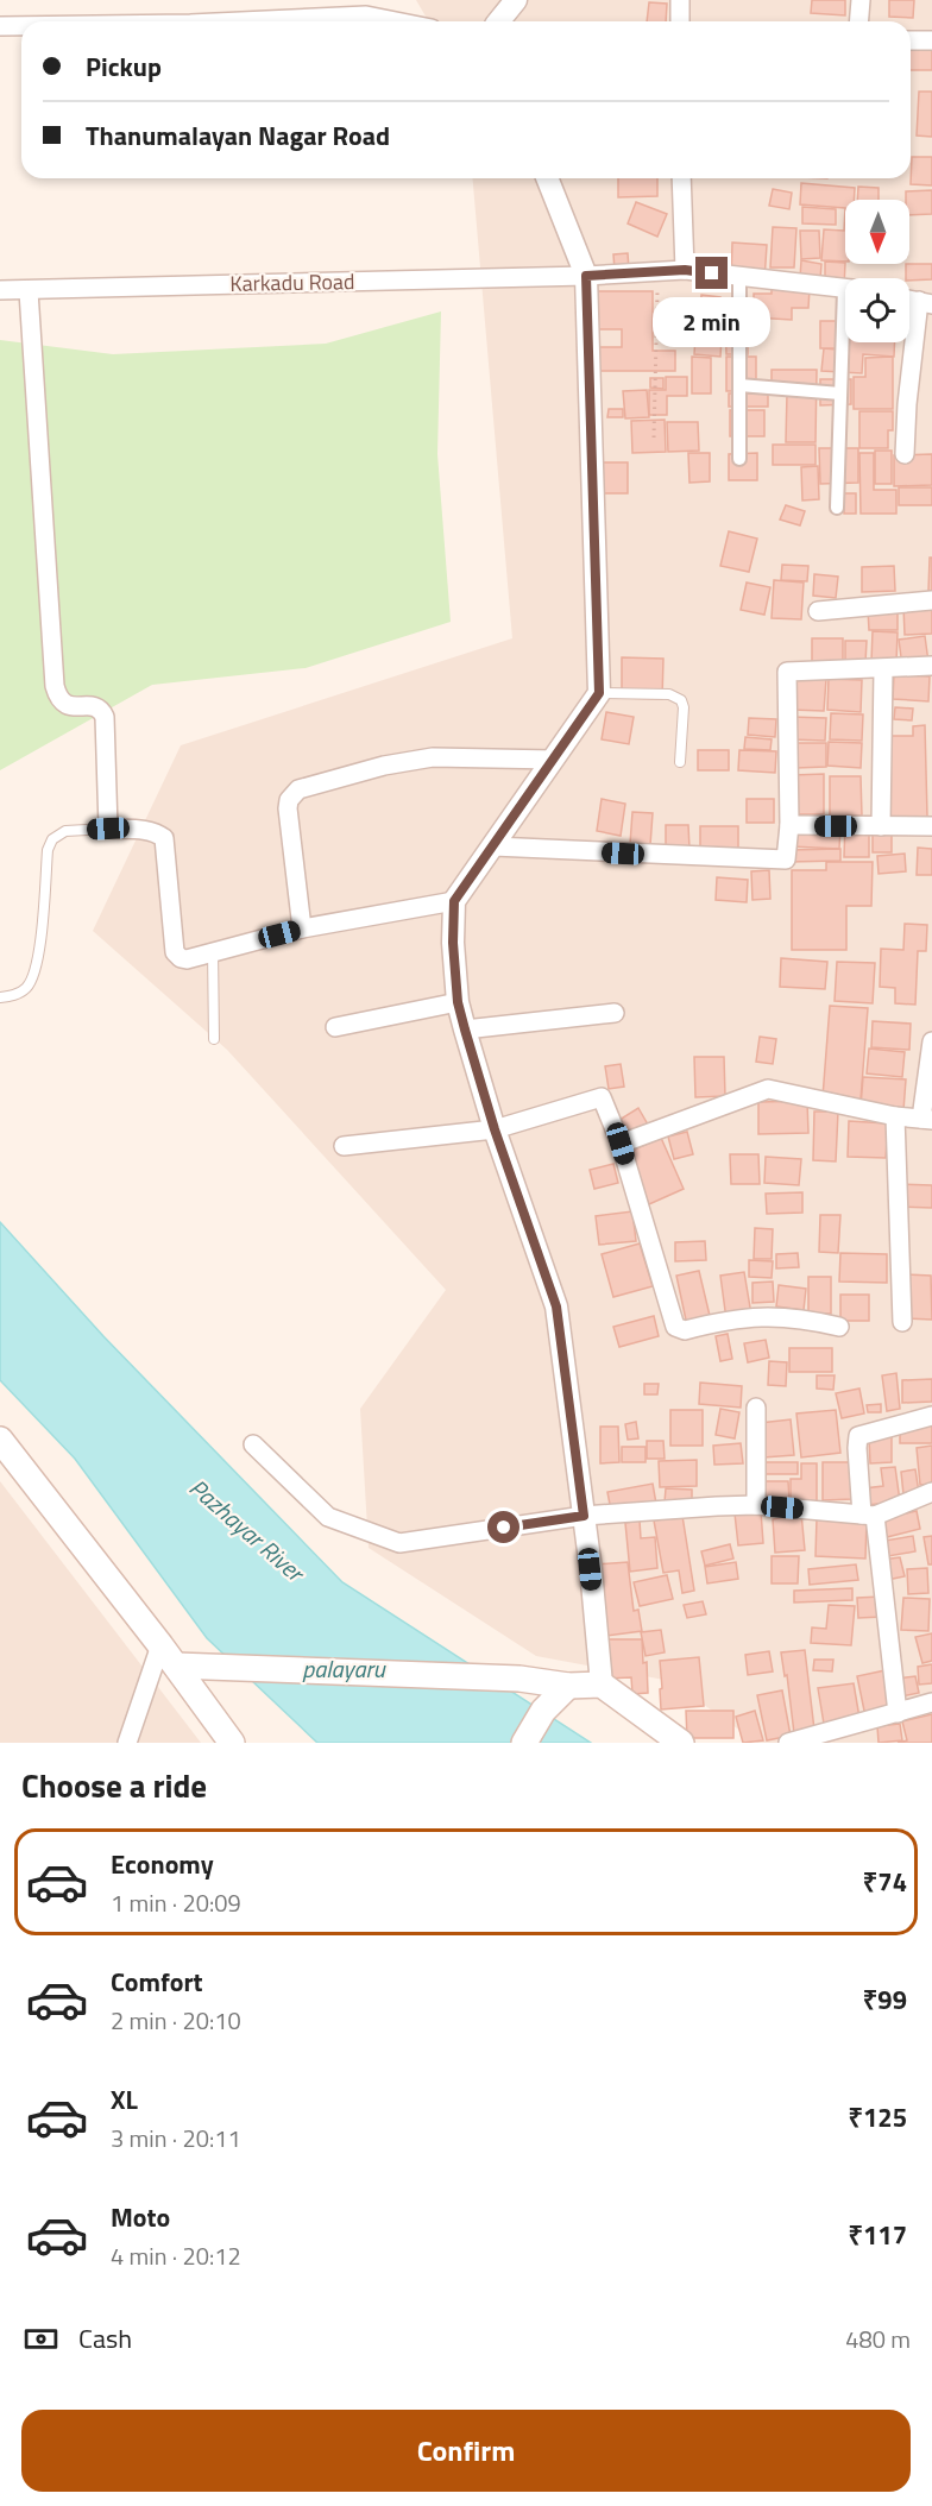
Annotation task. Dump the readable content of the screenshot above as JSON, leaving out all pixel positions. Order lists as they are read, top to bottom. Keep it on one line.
{"streets":{"street":["Karkadu Road"]},"water":["Pazhayar River","palayaru"],"north":"bottom","page":{"banner":["Pickup","Thanumalayan Nagar Road"],"bubble":"2 min","heading":"Choose a ride","list":[{"name":"Economy","note":"1 min · 20:09","value":"₹74"},{"name":"Comfort","note":"2 min · 20:10","value":"₹99"},{"name":"XL","note":"3 min · 20:11","value":"₹125"},{"name":"Moto","note":"4 min · 20:12","value":"₹117"}],"pay":["Cash","480 m"],"buttons":"Confirm"}}
